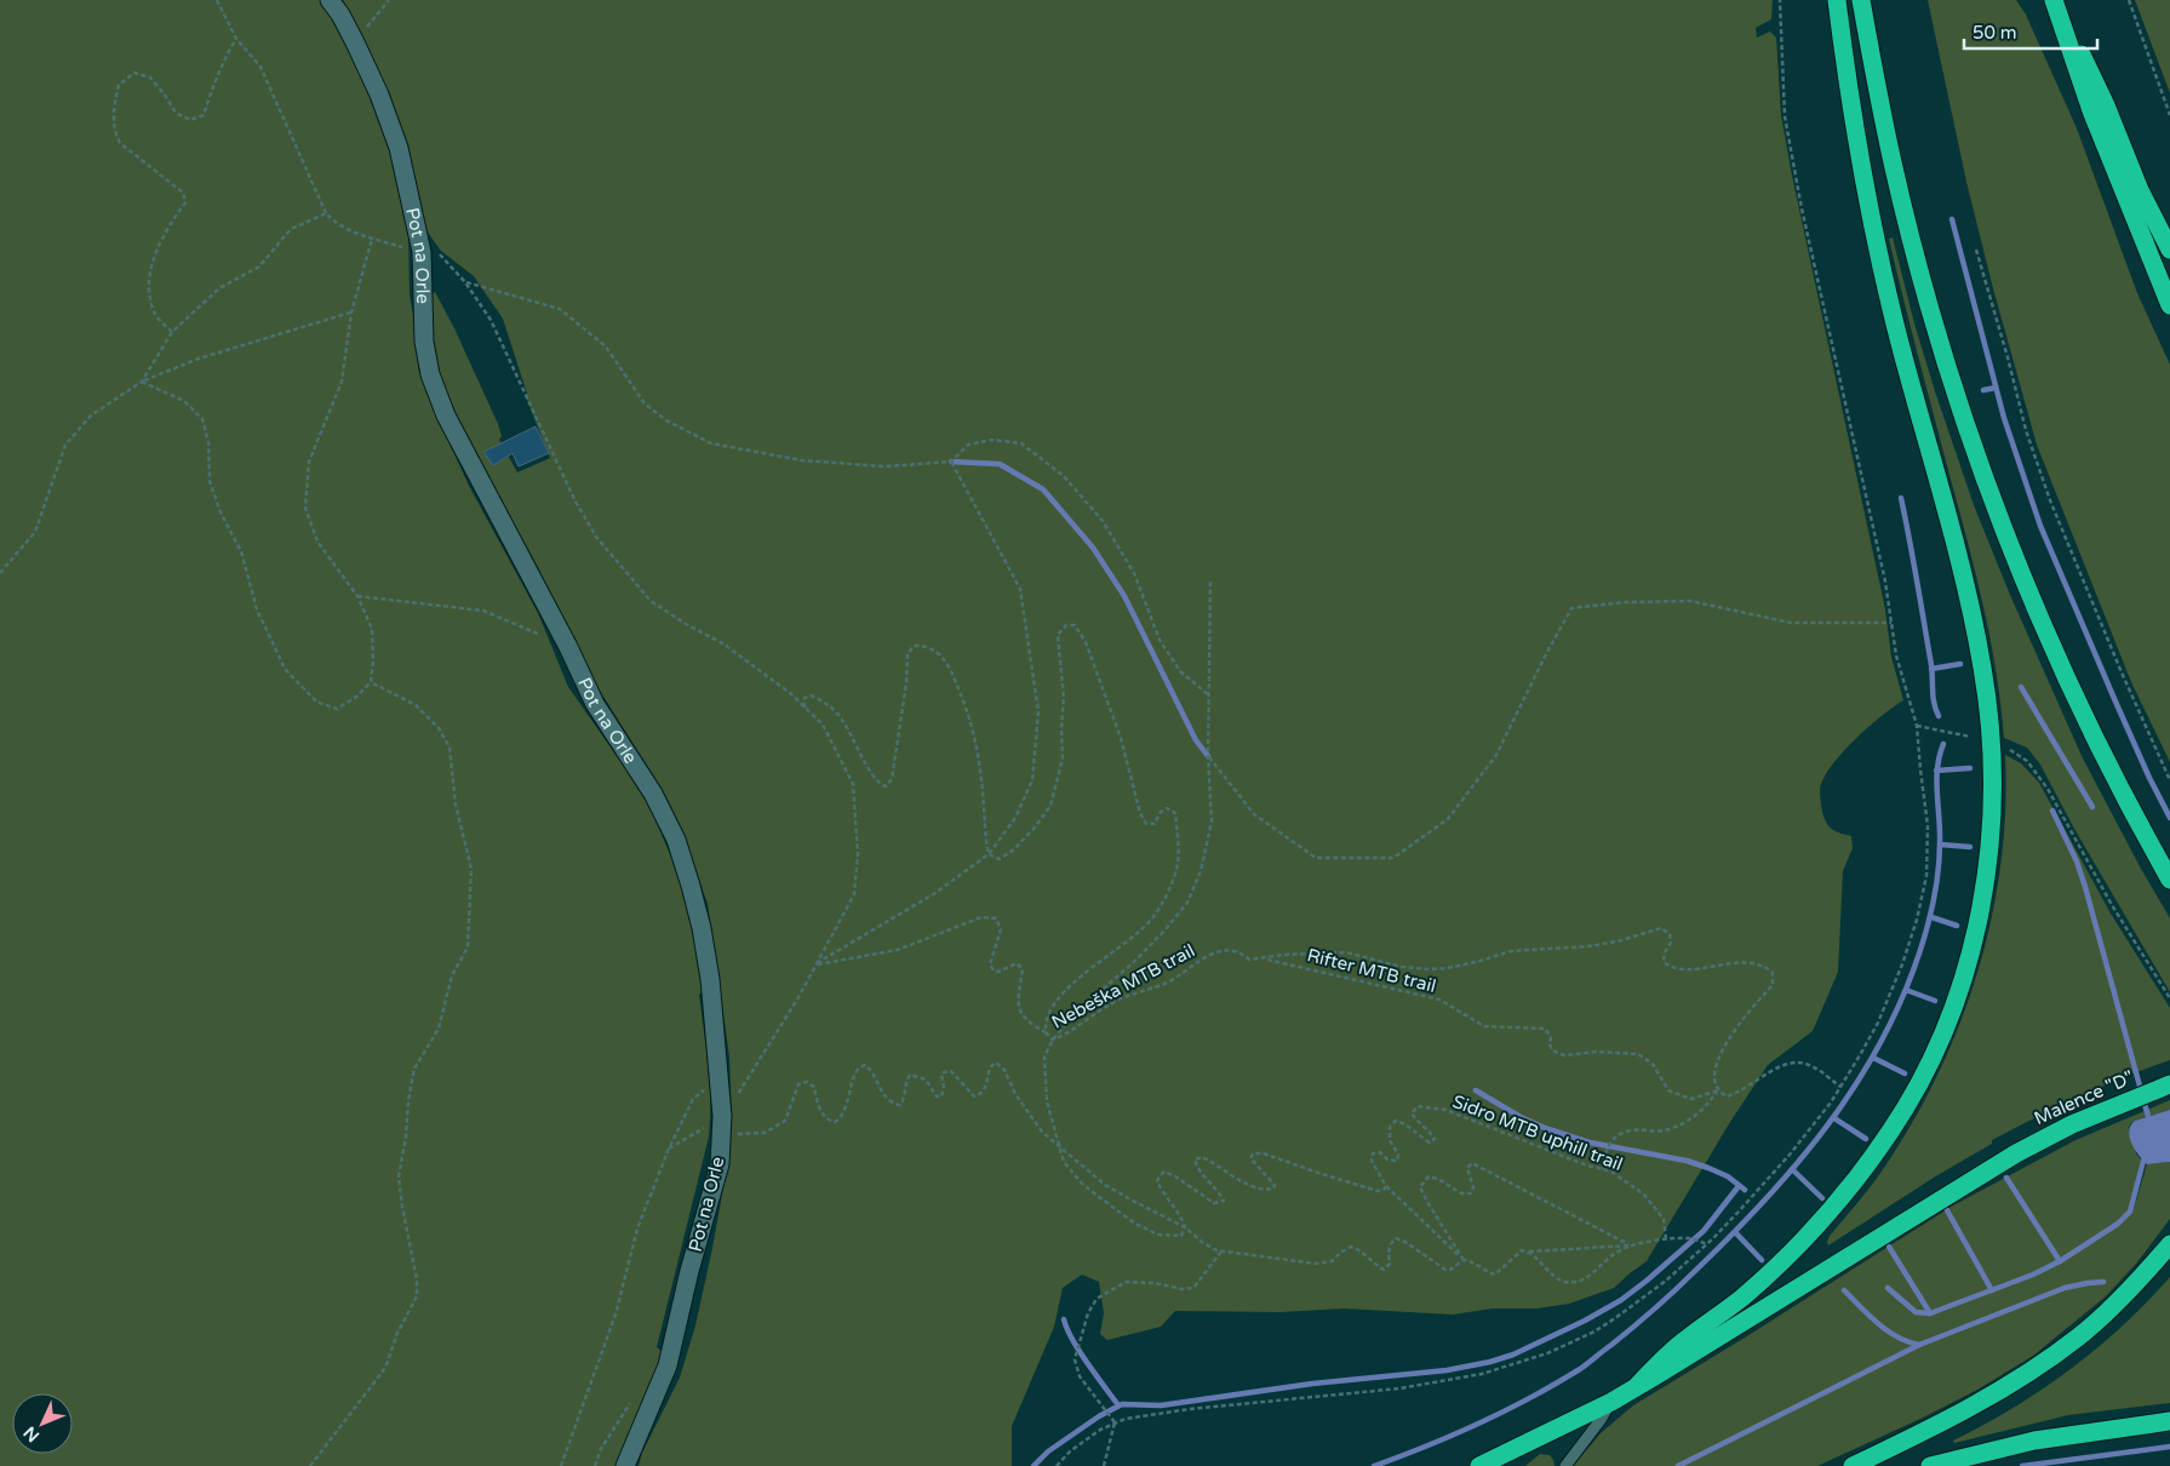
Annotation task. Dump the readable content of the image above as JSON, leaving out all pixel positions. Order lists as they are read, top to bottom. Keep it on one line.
{"streets":{"highway":["Malence \"D\""],"street":["Pot na Orle"],"path":["Rifter MTB trail","Nebeška MTB trail","Sidro MTB uphill trail"]},"crossings":[["Rifter MTB trail","Nebeška MTB trail"]],"scale_bar":"50 m","north":"bottom left"}
